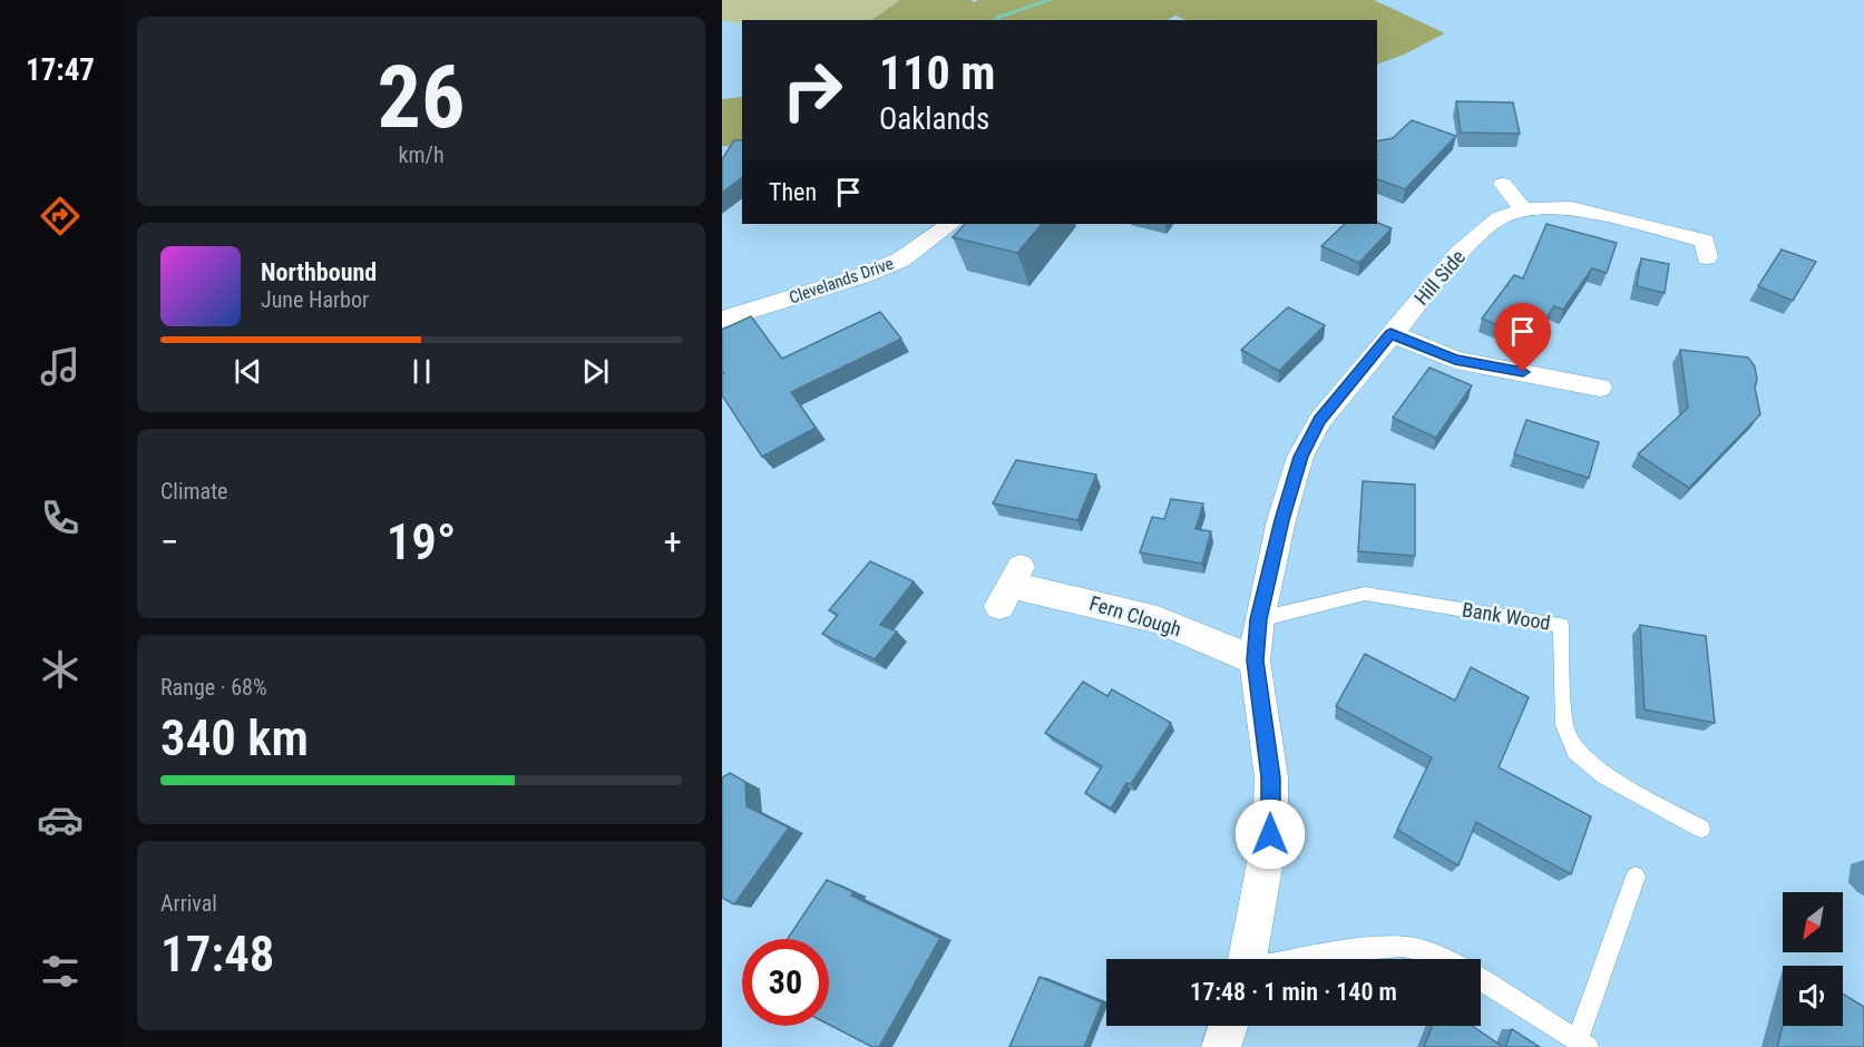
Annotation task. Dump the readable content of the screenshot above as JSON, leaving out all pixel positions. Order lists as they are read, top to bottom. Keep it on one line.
{"streets":{"street":["Hill Side","Clevelands Drive","Fern Clough"],"lane":["Bank Wood"]},"crossings":[["Hill Side","Fern Clough"],["Hill Side","Bank Wood"]],"north":"bottom left","page":{"tabs":"17:47","tile":[["26","km/h"],"Climate",["Range · 68%","340 km"],["Arrival","17:48"]],"turn":["110 m","Oaklands"],"then":"Then","song":["Northbound","June Harbor"],"heat":["−","19°","+"],"limit":"30","trip":"17:48 · 1 min · 140 m"}}
